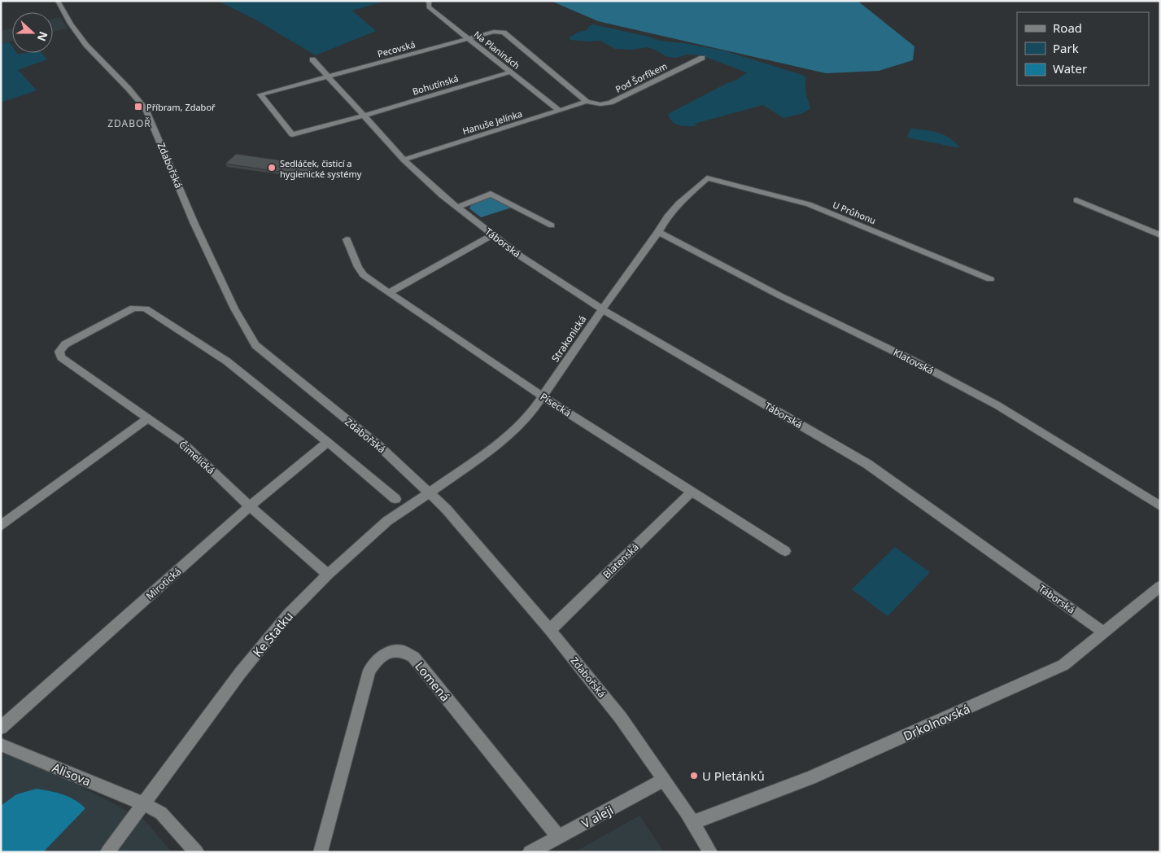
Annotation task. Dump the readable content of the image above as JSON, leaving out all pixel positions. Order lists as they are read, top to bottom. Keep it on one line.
{"streets":{"street":["Pecovská","Na Planinách","Pod Šorfíkem","Bohutínská","Hanuše Jelínka","Zdabořská","U Průhonu","Táborská","Strakonická","Klatovská","Písecká","Čimelická","Blatenská","Mirotická","Ke Statku","Lomená","Drkolnovská","Alisova","V aleji"]},"crossings":[["Pecovská","Na Planinách"],["Pecovská","Pod Šorfíkem"],["Pecovská","Hanuše Jelínka"],["Pecovská","Táborská"],["Na Planinách","Bohutínská"],["Na Planinách","Hanuše Jelínka"],["Pod Šorfíkem","Hanuše Jelínka"],["Bohutínská","Táborská"],["Hanuše Jelínka","Táborská"],["Zdabořská","Strakonická"],["Zdabořská","Blatenská"],["Zdabořská","Ke Statku"],["Zdabořská","Drkolnovská"],["Zdabořská","V aleji"],["U Průhonu","Strakonická"],["Táborská","Strakonická"],["Táborská","Drkolnovská"],["Strakonická","Klatovská"],["Strakonická","Písecká"],["Strakonická","Ke Statku"],["Písecká","Blatenská"],["Čimelická","Mirotická"],["Čimelická","Ke Statku"],["Ke Statku","Alisova"],["Lomená","V aleji"]],"districts":["ZDABOŘ"],"places":{"transit":["Příbram, Zdaboř"],"other":["Sedláček, čisticí a hygienické systémy","U Pletánků"]},"legend":["Road","Park","Water"],"north":"right"}
